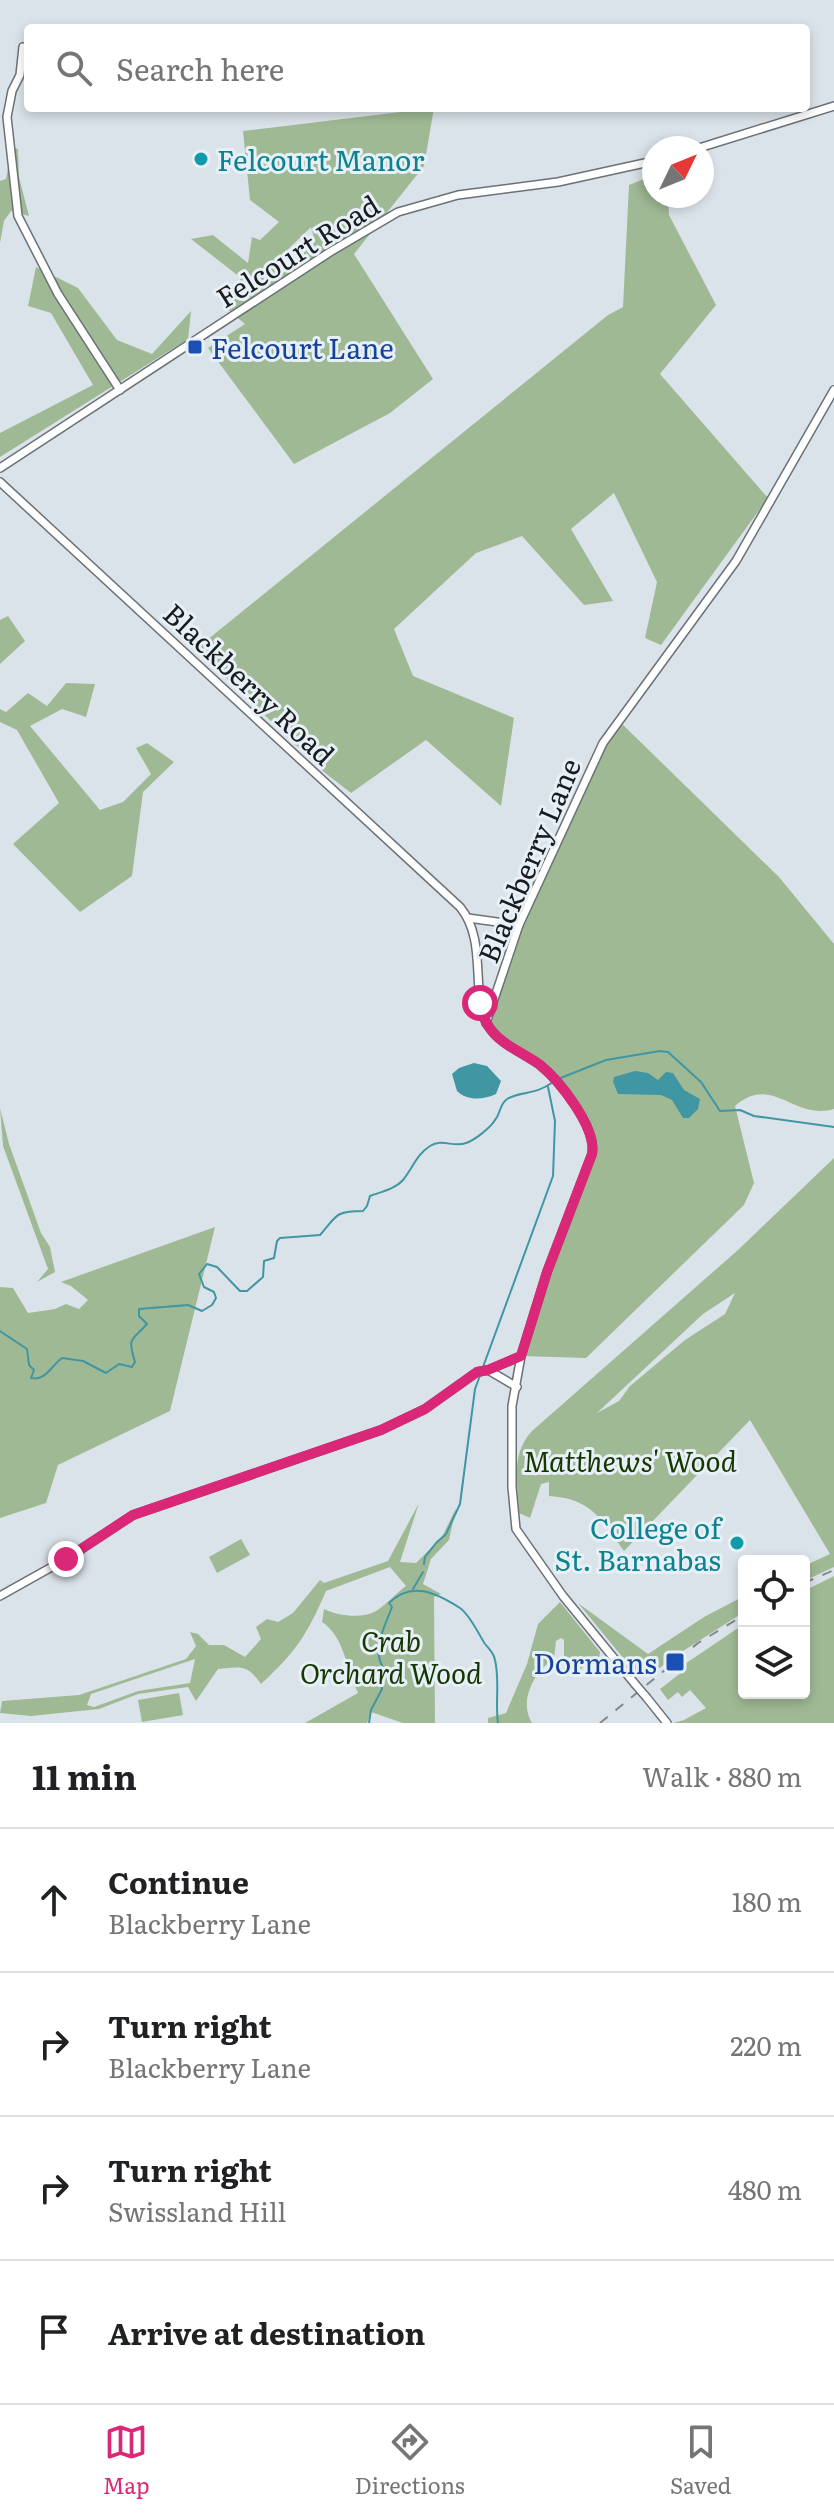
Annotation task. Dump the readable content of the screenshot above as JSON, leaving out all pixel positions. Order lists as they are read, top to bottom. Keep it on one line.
{"streets":{"street":["Felcourt Road","Blackberry Road","Blackberry Lane"]},"parks":["Matthews' Wood","Crab Orchard Wood"],"places":{"other":["Felcourt Manor","College of St. Barnabas"],"transit":["Felcourt Lane","Dormans"]},"north":"top right","page":{"search":"Search here","heading":["11 min","Walk · 880 m"],"list":[["Continue","Blackberry Lane","180 m"],["Turn right","Blackberry Lane","220 m"],["Turn right","Swissland Hill","480 m"],"Arrive at destination"],"nav":["Map","Directions","Saved"]}}
